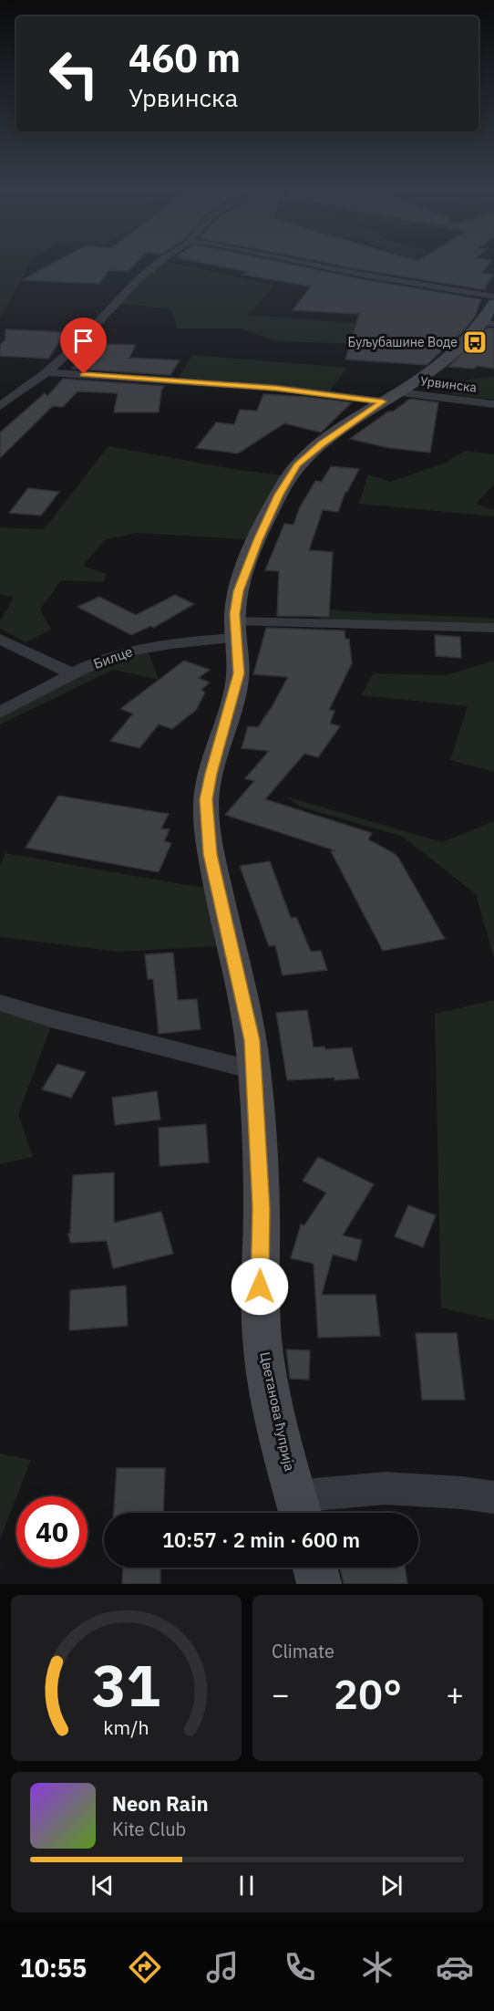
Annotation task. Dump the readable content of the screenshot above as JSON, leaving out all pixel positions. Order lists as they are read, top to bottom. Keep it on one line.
{"streets":{"street":["Урвинска","Билце","Цветанова ћуприја"]},"crossings":[["Урвинска","Цветанова ћуприја"],["Билце","Цветанова ћуприја"]],"places":{"bus stop":["Буљубашине Воде"]},"page":{"turn":["460 m","Урвинска"],"limit":"40","trip":"10:57 · 2 min · 600 m","tile":"Climate","heat":["−","20°","+"],"song":["Neon Rain","Kite Club"],"tabs":"10:55","gauge":["31","km/h"]}}
